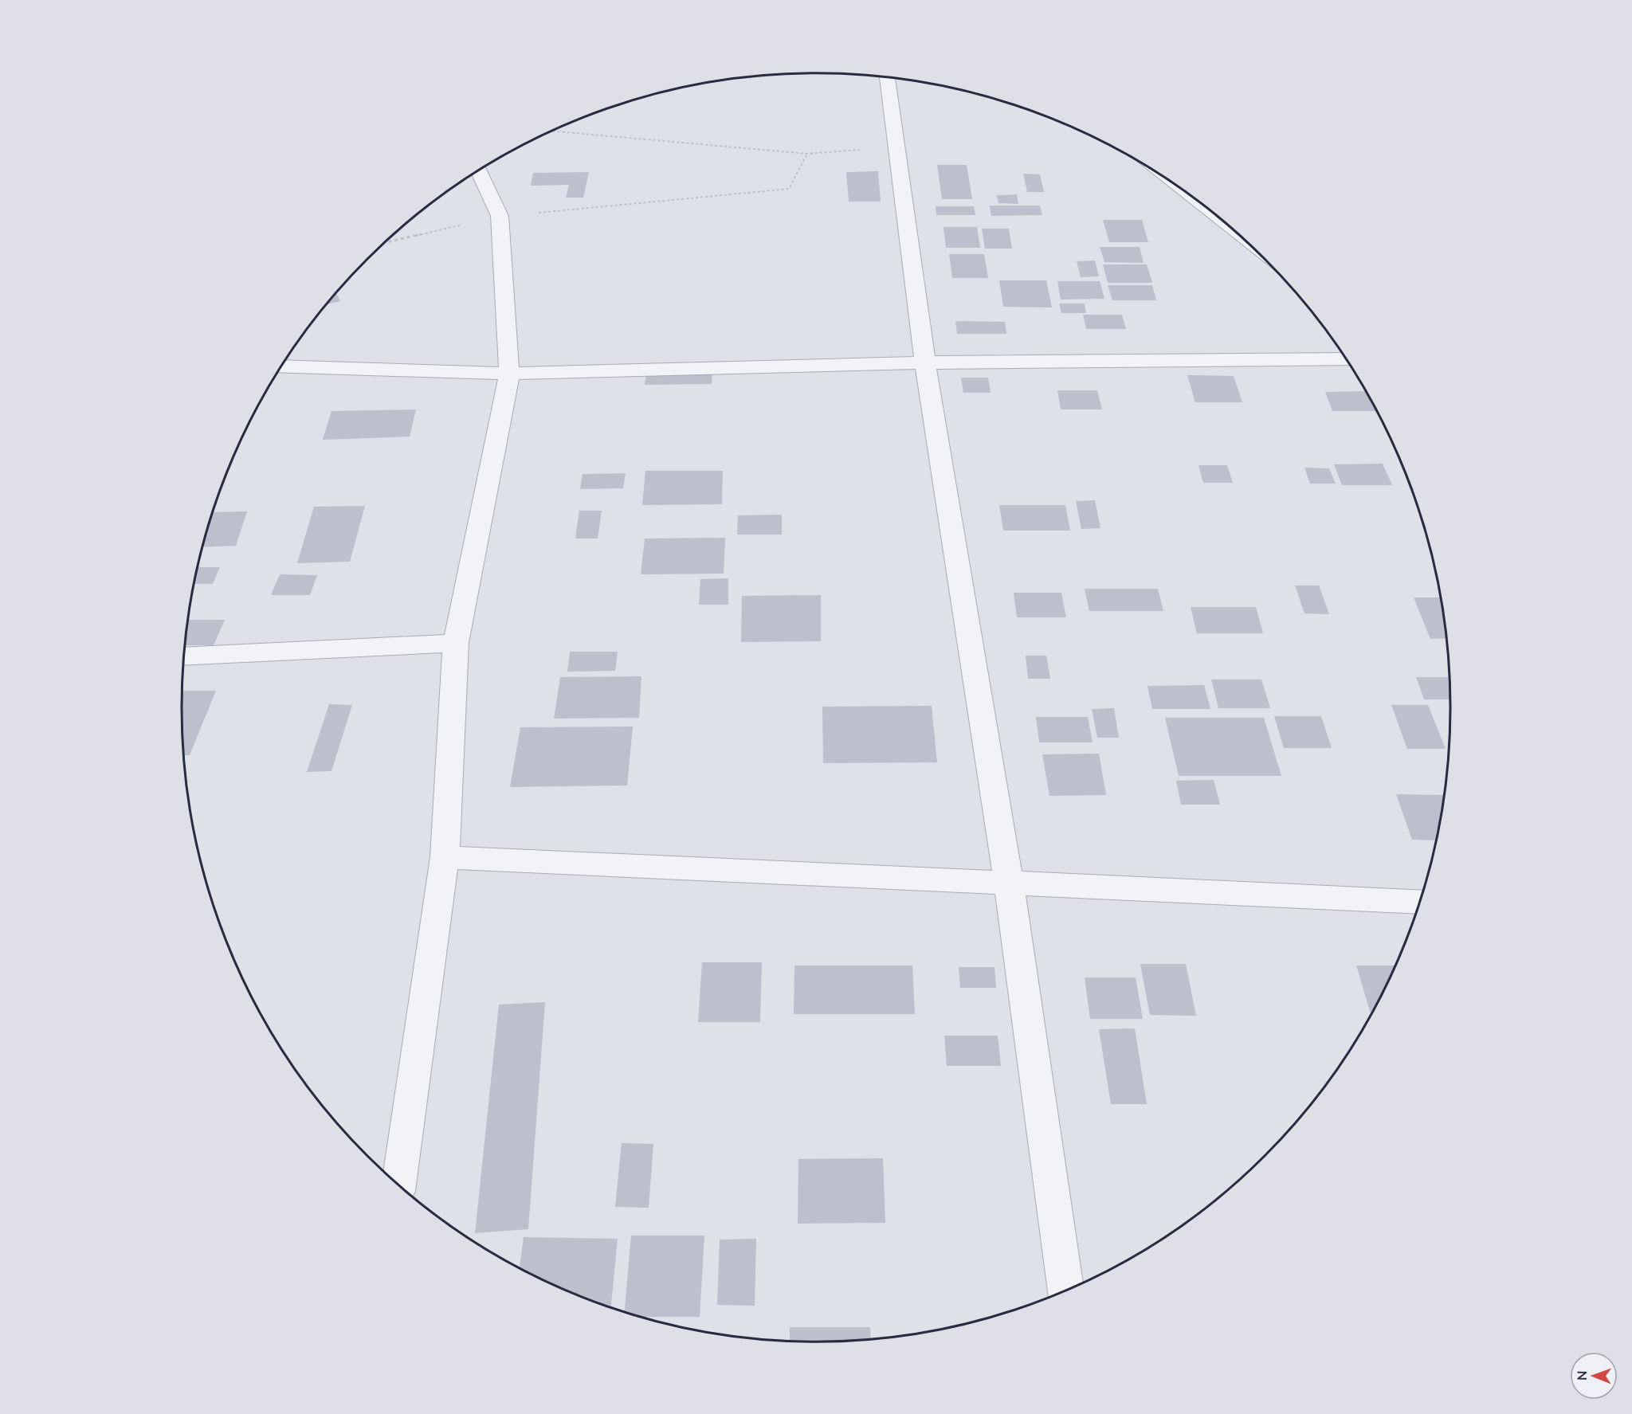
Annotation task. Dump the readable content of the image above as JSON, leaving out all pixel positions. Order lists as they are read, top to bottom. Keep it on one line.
{"north":"left"}
